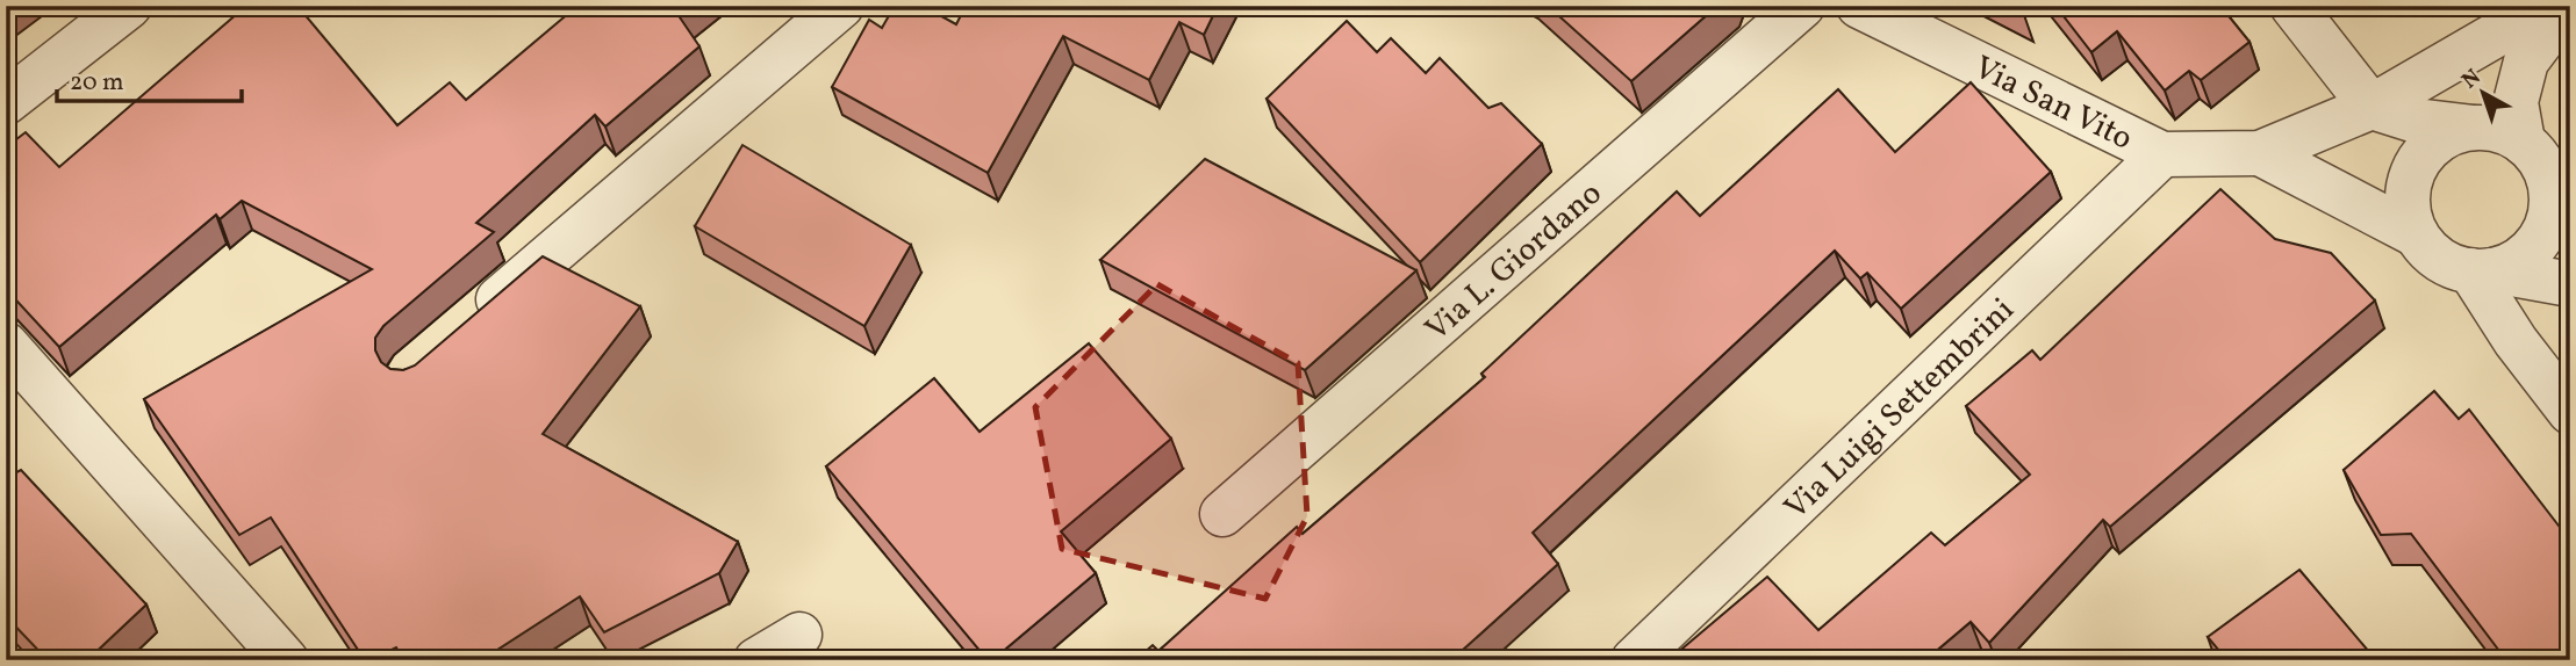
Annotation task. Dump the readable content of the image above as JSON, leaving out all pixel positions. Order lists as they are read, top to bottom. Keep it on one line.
{"streets":{"street":["Via San Vito","Via L. Giordano","Via Luigi Settembrini"]},"crossings":[["Via San Vito","Via Luigi Settembrini"]],"scale_bar":"20 m","north":"top left"}
